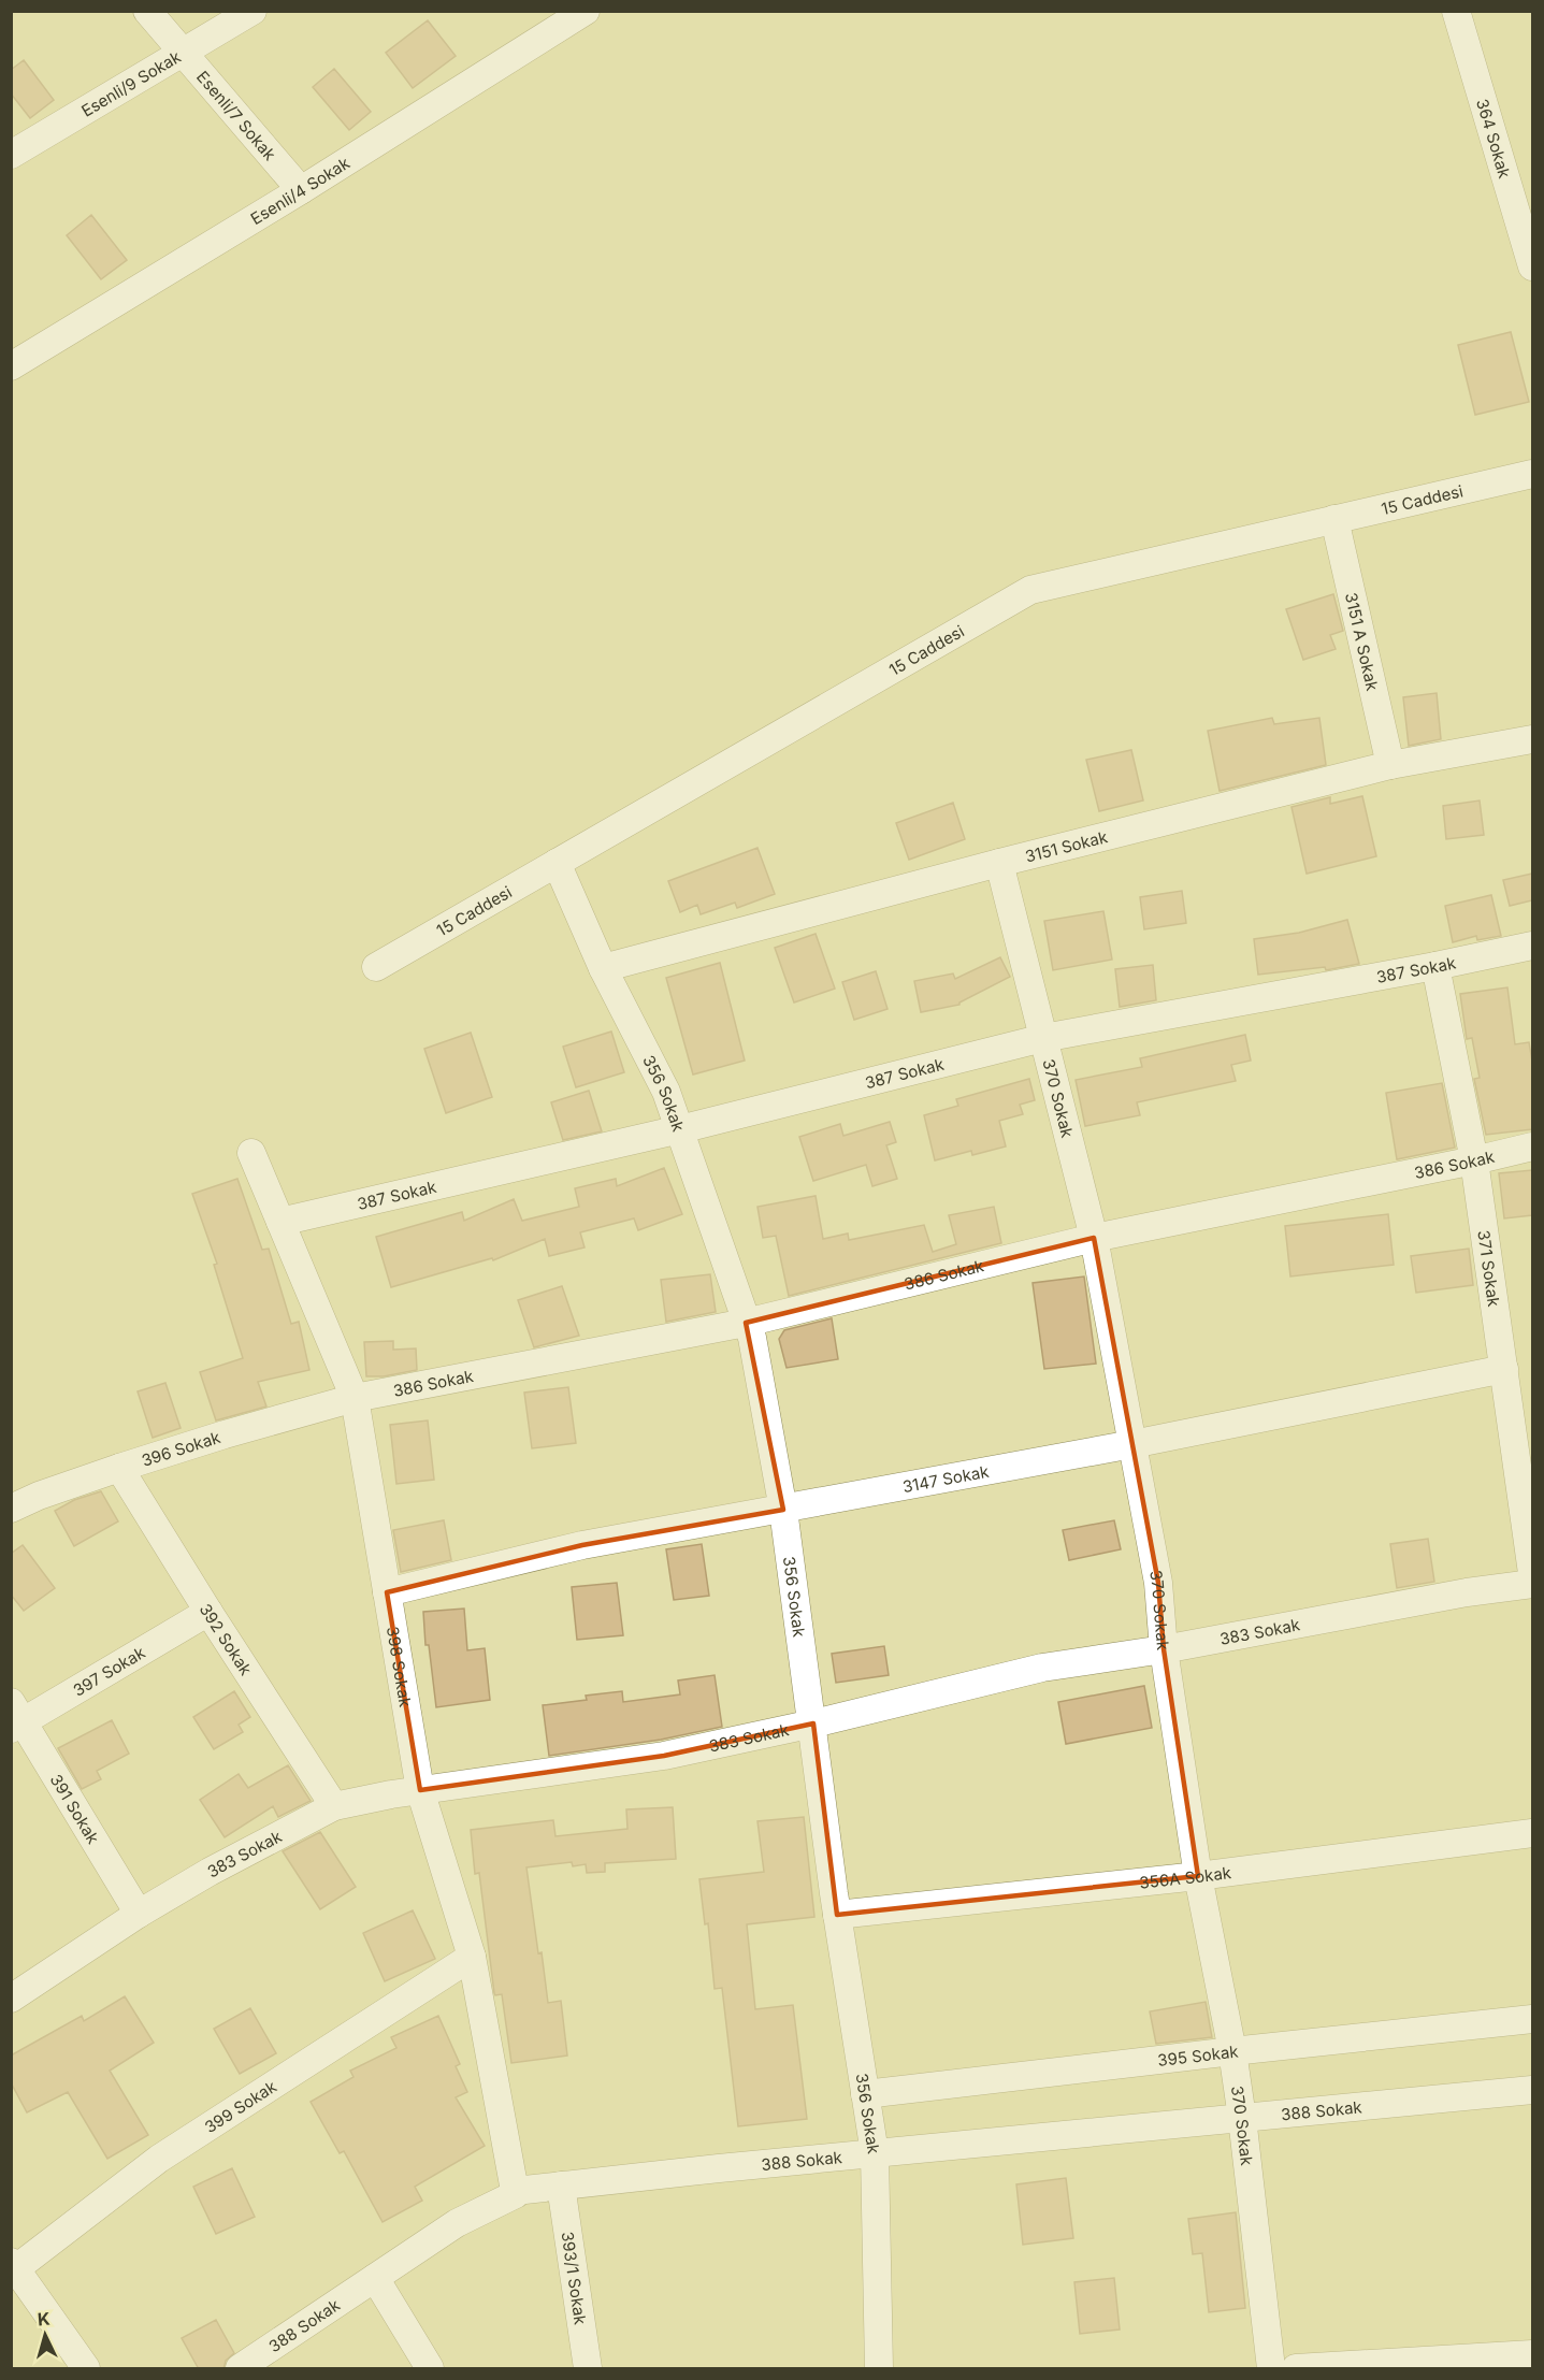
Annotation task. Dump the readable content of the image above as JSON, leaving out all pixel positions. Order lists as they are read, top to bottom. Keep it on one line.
{"streets":{"street":["Esenli/9 Sokak","Esenli/7 Sokak","364 Sokak","Esenli/4 Sokak","15 Caddesi","3151 A Sokak","3151 Sokak","387 Sokak","356 Sokak","370 Sokak","386 Sokak","371 Sokak","396 Sokak","3147 Sokak","383 Sokak","392 Sokak","398 Sokak","397 Sokak","391 Sokak","356A Sokak","395 Sokak","399 Sokak","388 Sokak","393/1 Sokak"]},"crossings":[["Esenli/9 Sokak","Esenli/7 Sokak"],["Esenli/7 Sokak","Esenli/4 Sokak"],["15 Caddesi","3151 A Sokak"],["15 Caddesi","356 Sokak"],["3151 A Sokak","3151 Sokak"],["3151 Sokak","356 Sokak"],["3151 Sokak","370 Sokak"],["387 Sokak","356 Sokak"],["387 Sokak","370 Sokak"],["387 Sokak","371 Sokak"],["387 Sokak","398 Sokak"],["356 Sokak","386 Sokak"],["356 Sokak","3147 Sokak"],["356 Sokak","383 Sokak"],["356 Sokak","356A Sokak"],["356 Sokak","395 Sokak"],["356 Sokak","388 Sokak"],["370 Sokak","386 Sokak"],["370 Sokak","3147 Sokak"],["370 Sokak","383 Sokak"],["370 Sokak","356A Sokak"],["370 Sokak","395 Sokak"],["370 Sokak","388 Sokak"],["386 Sokak","371 Sokak"],["386 Sokak","396 Sokak"],["386 Sokak","398 Sokak"],["371 Sokak","3147 Sokak"],["396 Sokak","392 Sokak"],["396 Sokak","398 Sokak"],["3147 Sokak","398 Sokak"],["383 Sokak","392 Sokak"],["383 Sokak","398 Sokak"],["383 Sokak","391 Sokak"],["392 Sokak","397 Sokak"],["398 Sokak","399 Sokak"],["398 Sokak","388 Sokak"],["397 Sokak","391 Sokak"],["388 Sokak","393/1 Sokak"]],"north":"top"}
